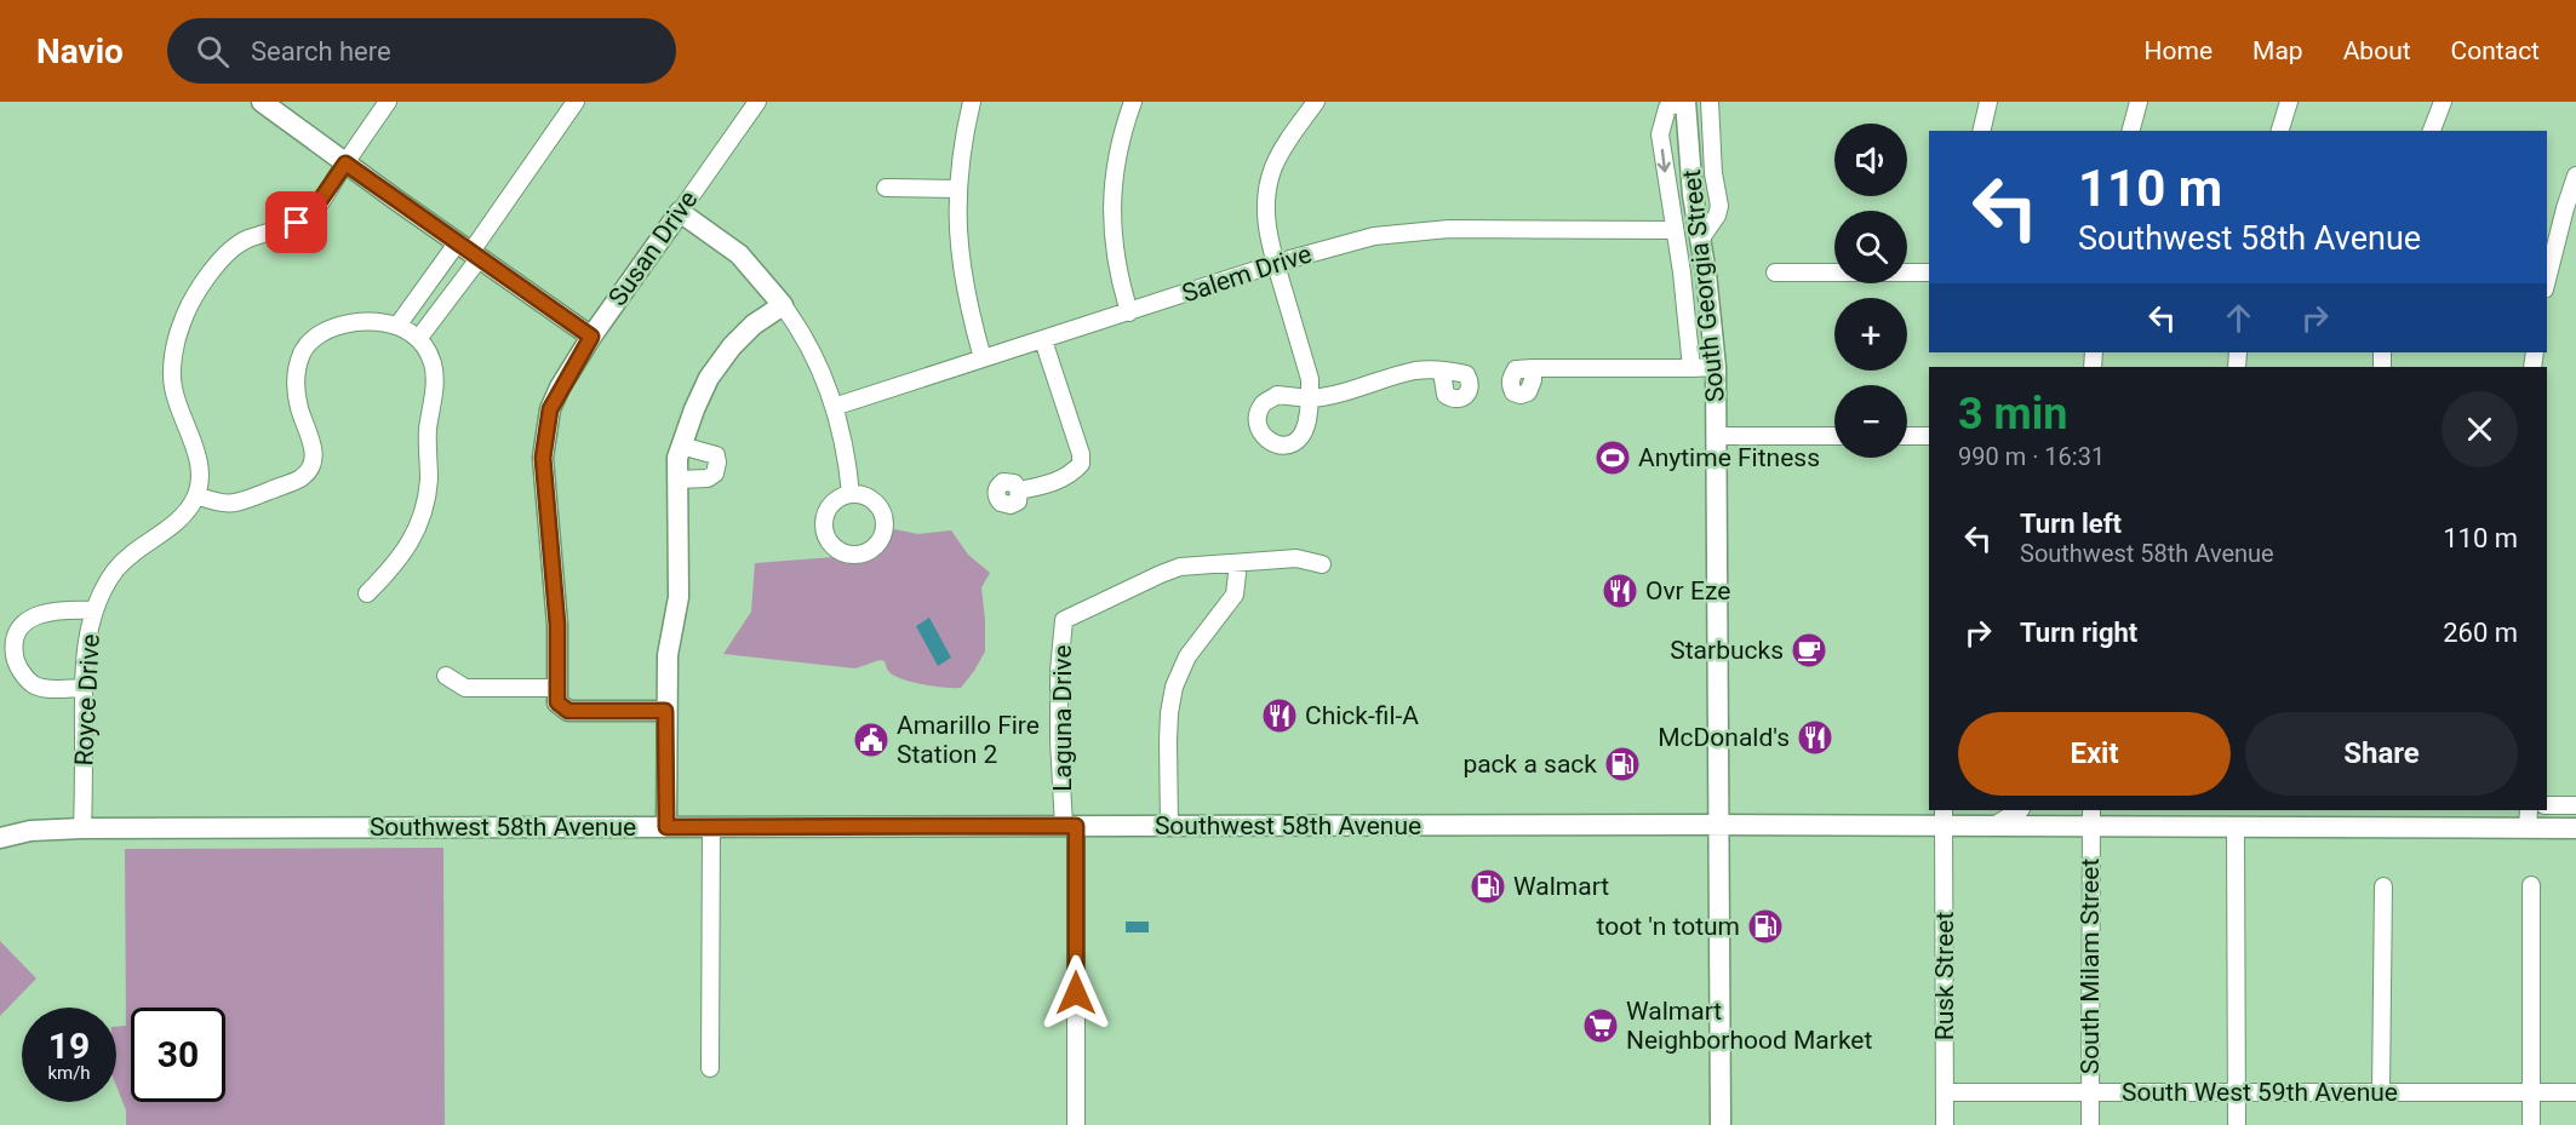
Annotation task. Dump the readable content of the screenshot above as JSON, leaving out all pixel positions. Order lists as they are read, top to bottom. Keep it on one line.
{"streets":{"main road":["Susan Drive","South Georgia Street","Southwest 58th Avenue"],"street":["Salem Drive","Royce Drive","Laguna Drive","South Milam Street","Rusk Street","South West 59th Avenue"]},"crossings":[["South Georgia Street","Southwest 58th Avenue"],["Royce Drive","Southwest 58th Avenue"],["Laguna Drive","Southwest 58th Avenue"],["Southwest 58th Avenue","South Milam Street"],["Southwest 58th Avenue","Rusk Street"],["South Milam Street","South West 59th Avenue"],["Rusk Street","South West 59th Avenue"]],"places":{"sports":["Anytime Fitness"],"restaurant":["Ovr Eze","Chick-fil-A","McDonald's"],"cafe":["Starbucks"],"public building":["Amarillo Fire Station 2"],"fuel station":["pack a sack","Walmart","toot 'n totum"],"supermarket":["Walmart Neighborhood Market"]},"page":{"header":"Navio","search":"Search here","nav":["Home","Map","About","Contact"],"map_buttons":["+","−"],"turn":["110 m","Southwest 58th Avenue"],"heading":["3 min","990 m · 16:31"],"list":[{"name":"Turn left","note":"Southwest 58th Avenue","value":"110 m"},{"name":"Turn right","value":"260 m"}],"buttons":["Exit","Share"],"speed":"19 km/h","limit":"30"}}
